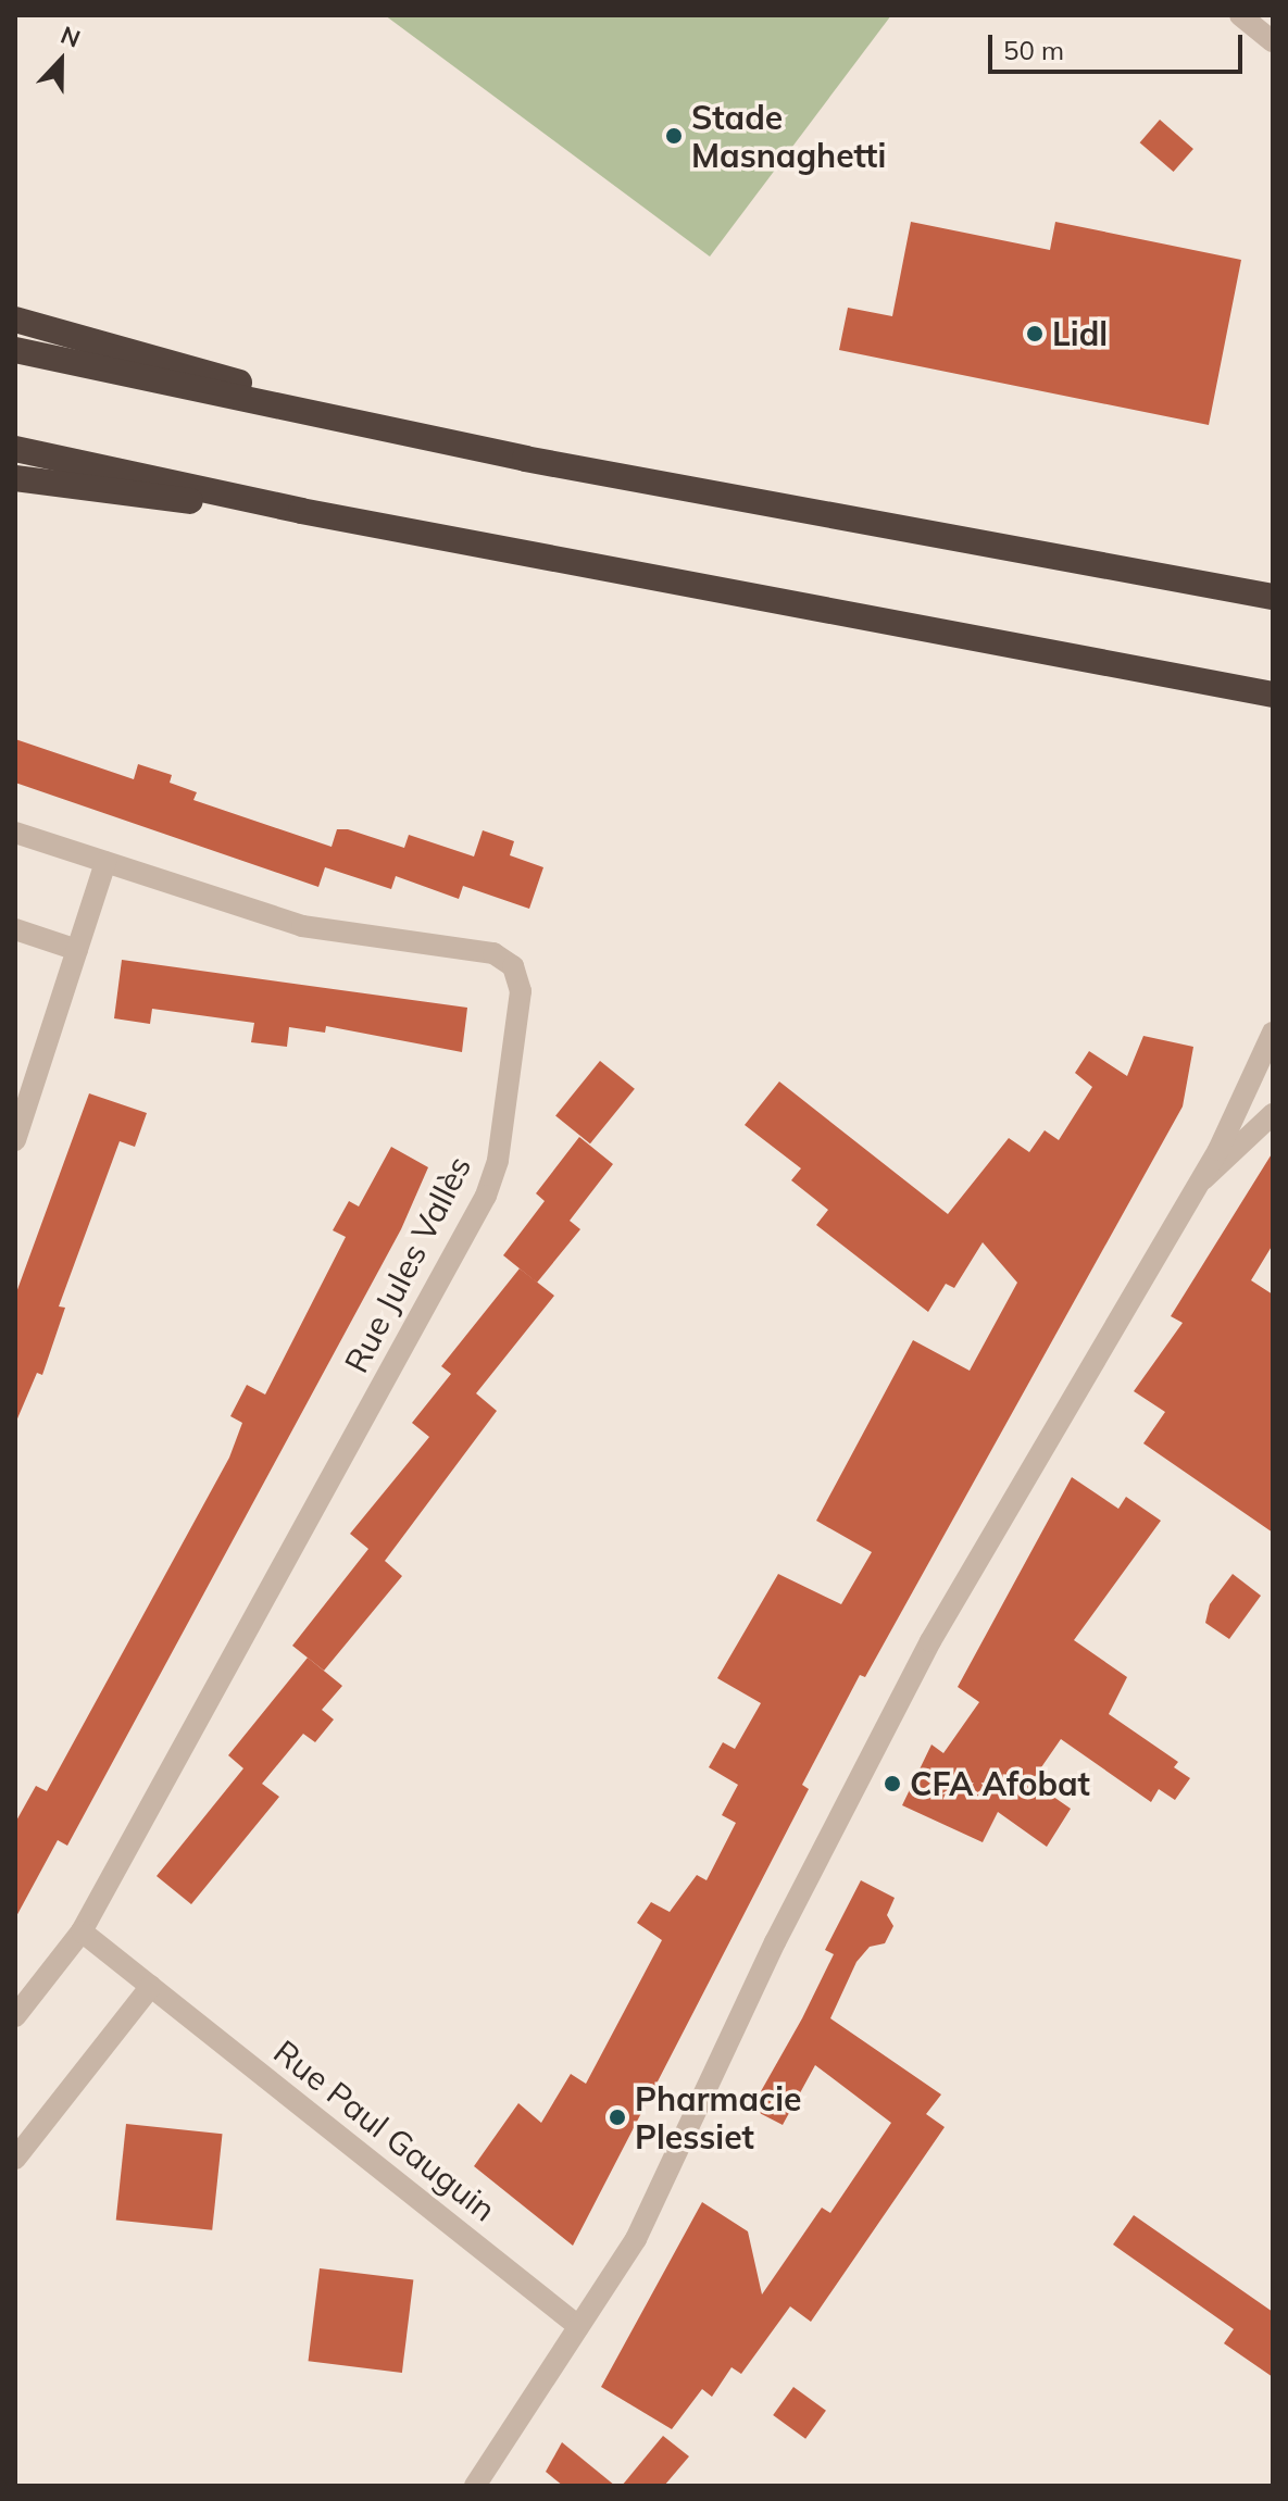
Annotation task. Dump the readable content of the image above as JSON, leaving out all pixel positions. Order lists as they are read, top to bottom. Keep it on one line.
{"streets":{"street":["Rue Jules Vallès","Rue Paul Gauguin"]},"crossings":[["Rue Jules Vallès","Rue Paul Gauguin"]],"places":["Stade Masnaghetti","Lidl","CFA Afobat","Pharmacie Plessiet"],"scale_bar":"50 m","north":"top"}
